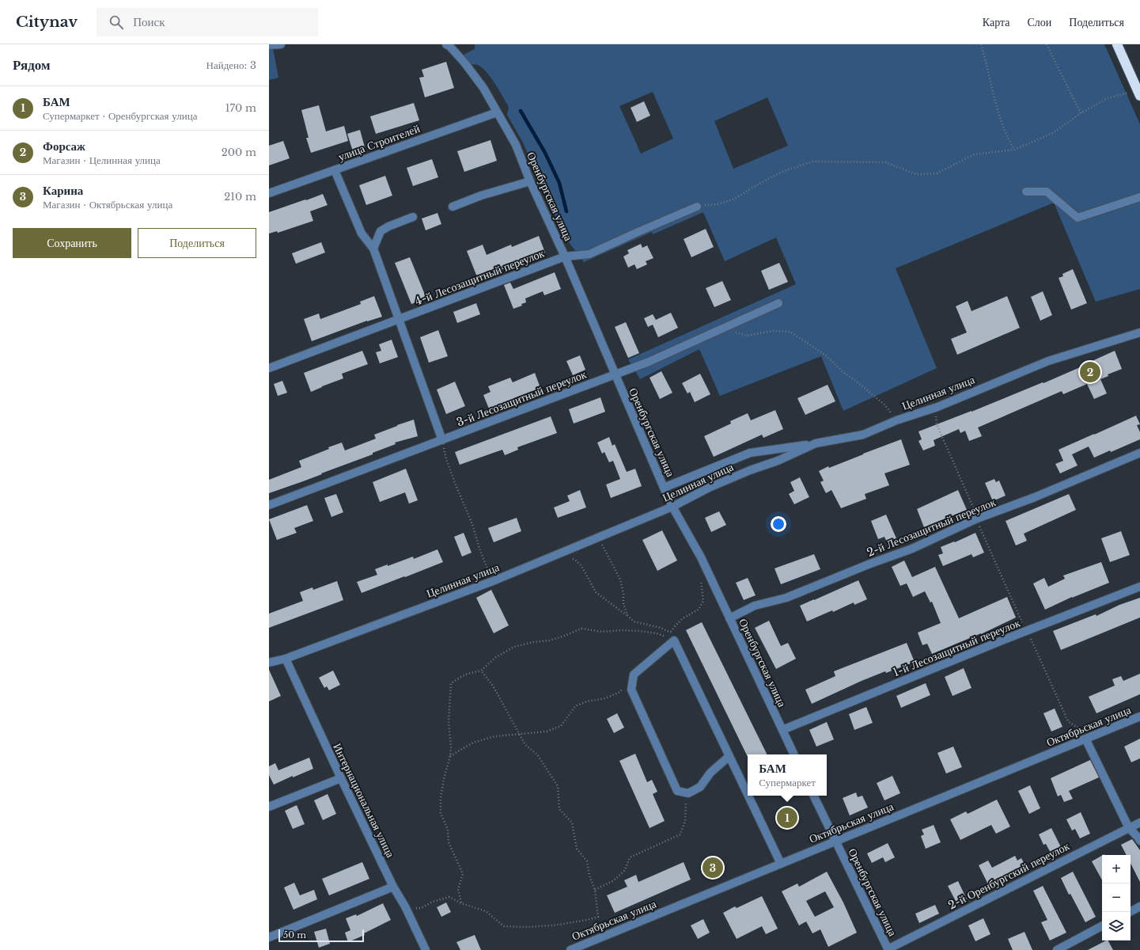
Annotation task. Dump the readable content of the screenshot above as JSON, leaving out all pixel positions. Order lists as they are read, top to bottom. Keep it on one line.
{"streets":{"street":["улица Строителей","Оренбургская улица","4-й Лесозащитный переулок","Целинная улица","3-й Лесозащитный переулок","2-й Лесозащитный переулок","1-й Лесозащитный переулок","Октябрьская улица","Интернациональная улица","2-й Оренбургский переулок"]},"crossings":[["улица Строителей","Оренбургская улица"],["Оренбургская улица","4-й Лесозащитный переулок"],["Оренбургская улица","Целинная улица"],["Оренбургская улица","3-й Лесозащитный переулок"],["Оренбургская улица","2-й Лесозащитный переулок"],["Оренбургская улица","1-й Лесозащитный переулок"],["Оренбургская улица","Октябрьская улица"],["Оренбургская улица","2-й Оренбургский переулок"],["Целинная улица","Интернациональная улица"]],"scale_bar":"50 m","page":{"header":"Citynav","search":"Поиск","nav":["Карта","Слои","Поделиться"],"heading":["Рядом","Найдено: 3"],"list":[{"mark":"1","name":"БАМ","note":"Супермаркет · Оренбургская улица","value":"170 m"},{"mark":"2","name":"Форсаж","note":"Магазин · Целинная улица","value":"200 m"},{"mark":"3","name":"Карина","note":"Магазин · Октябрьская улица","value":"210 m"}],"buttons":["Сохранить","Поделиться"],"pins":["2","1","3"],"popup":["БАМ","Супермаркет"],"map_buttons":["+","−"],"scale":"50 m"}}
